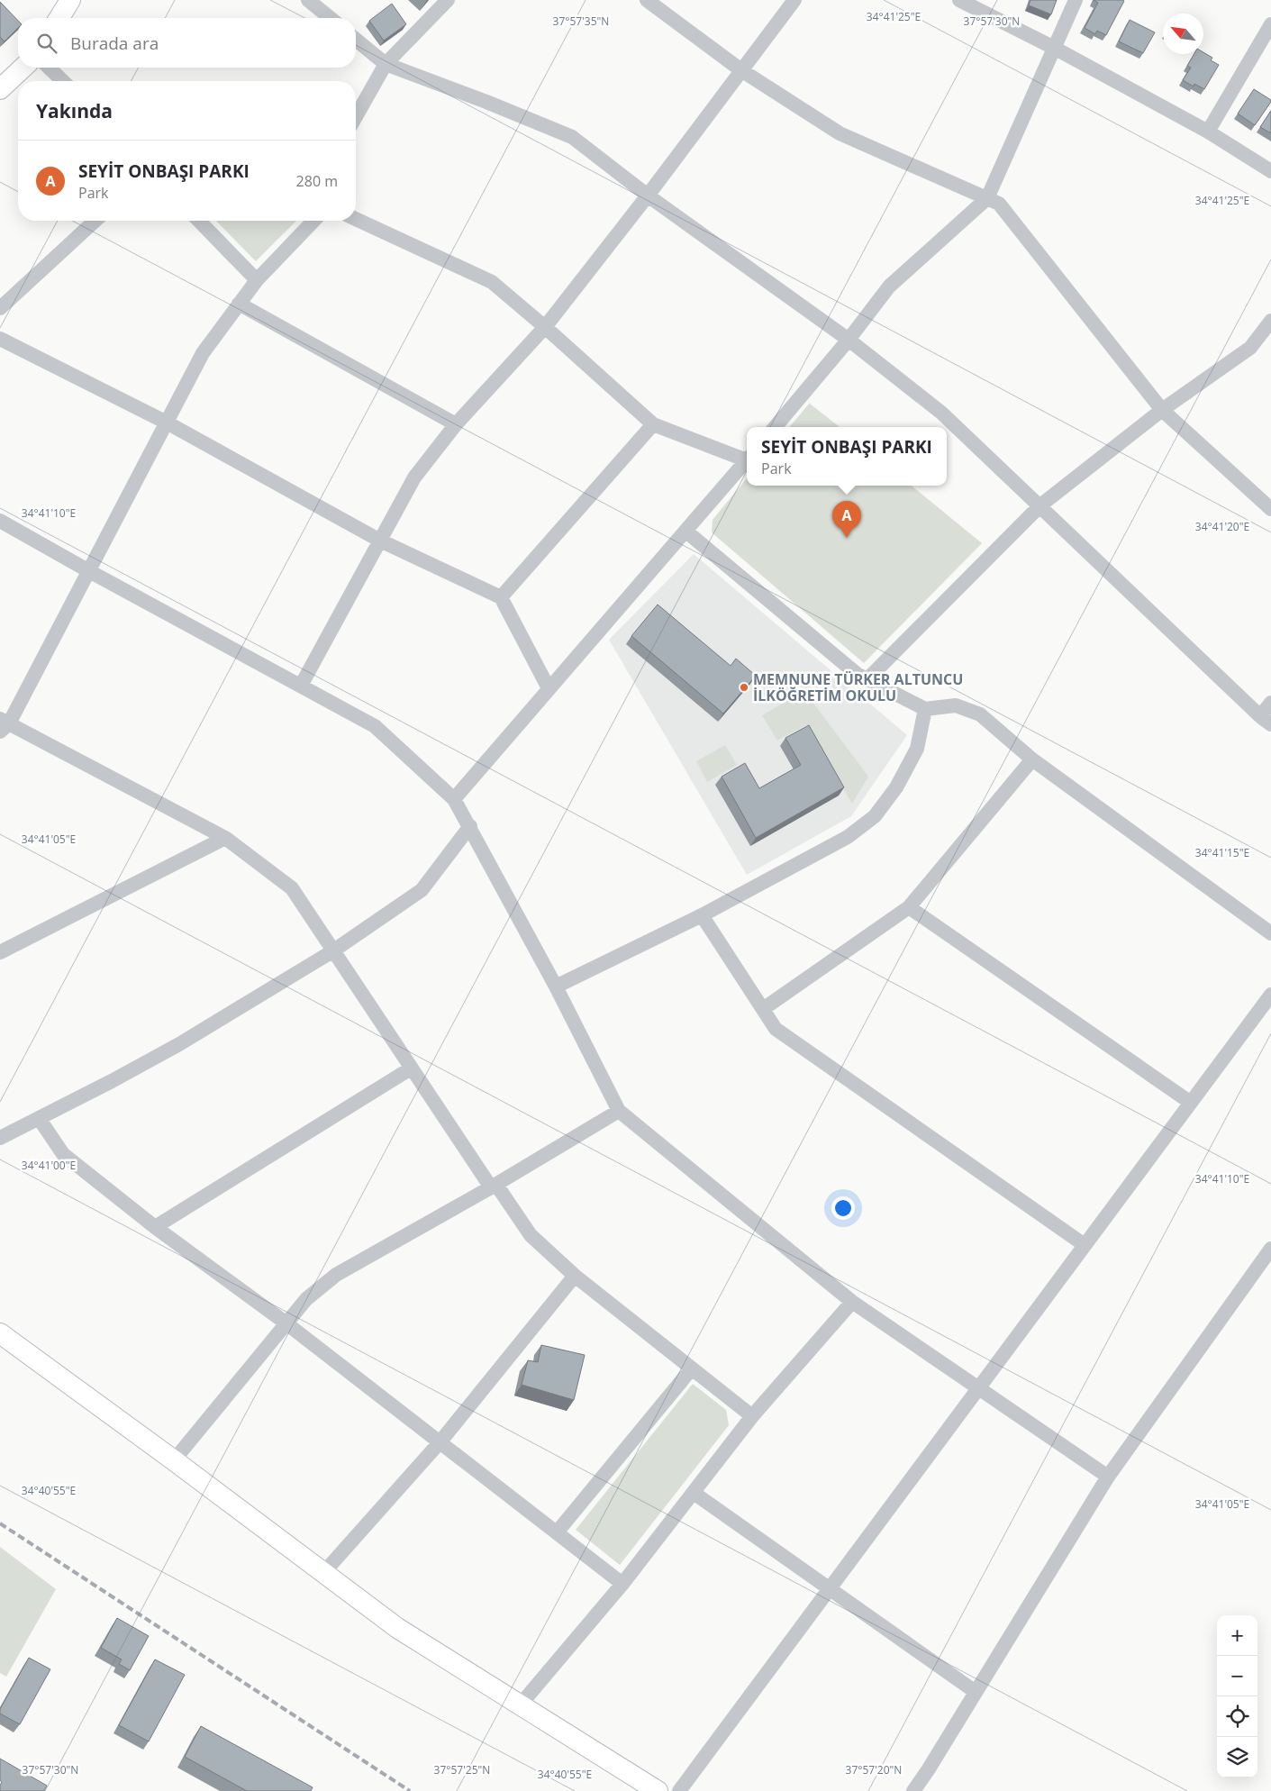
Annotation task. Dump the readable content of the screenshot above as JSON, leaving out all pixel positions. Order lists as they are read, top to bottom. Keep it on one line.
{"places":["MEMNUNE TÜRKER ALTUNCU İLKÖĞRETİM OKULU"],"north":"top left","page":{"search":"Burada ara","heading":"Yakında","list":[{"mark":"A","name":"SEYİT ONBAŞI PARKI","note":"Park","value":"280 m"}],"popup":["SEYİT ONBAŞI PARKI","Park"],"pins":"A","map_buttons":["+","−"]},"coordinates":["34°41'25\"E","37°57'35\"N","37°57'30\"N","34°41'10\"E","34°41'20\"E","34°41'05\"E","34°41'15\"E","34°41'00\"E","34°40'55\"E","37°57'25\"N","37°57'20\"N"]}
